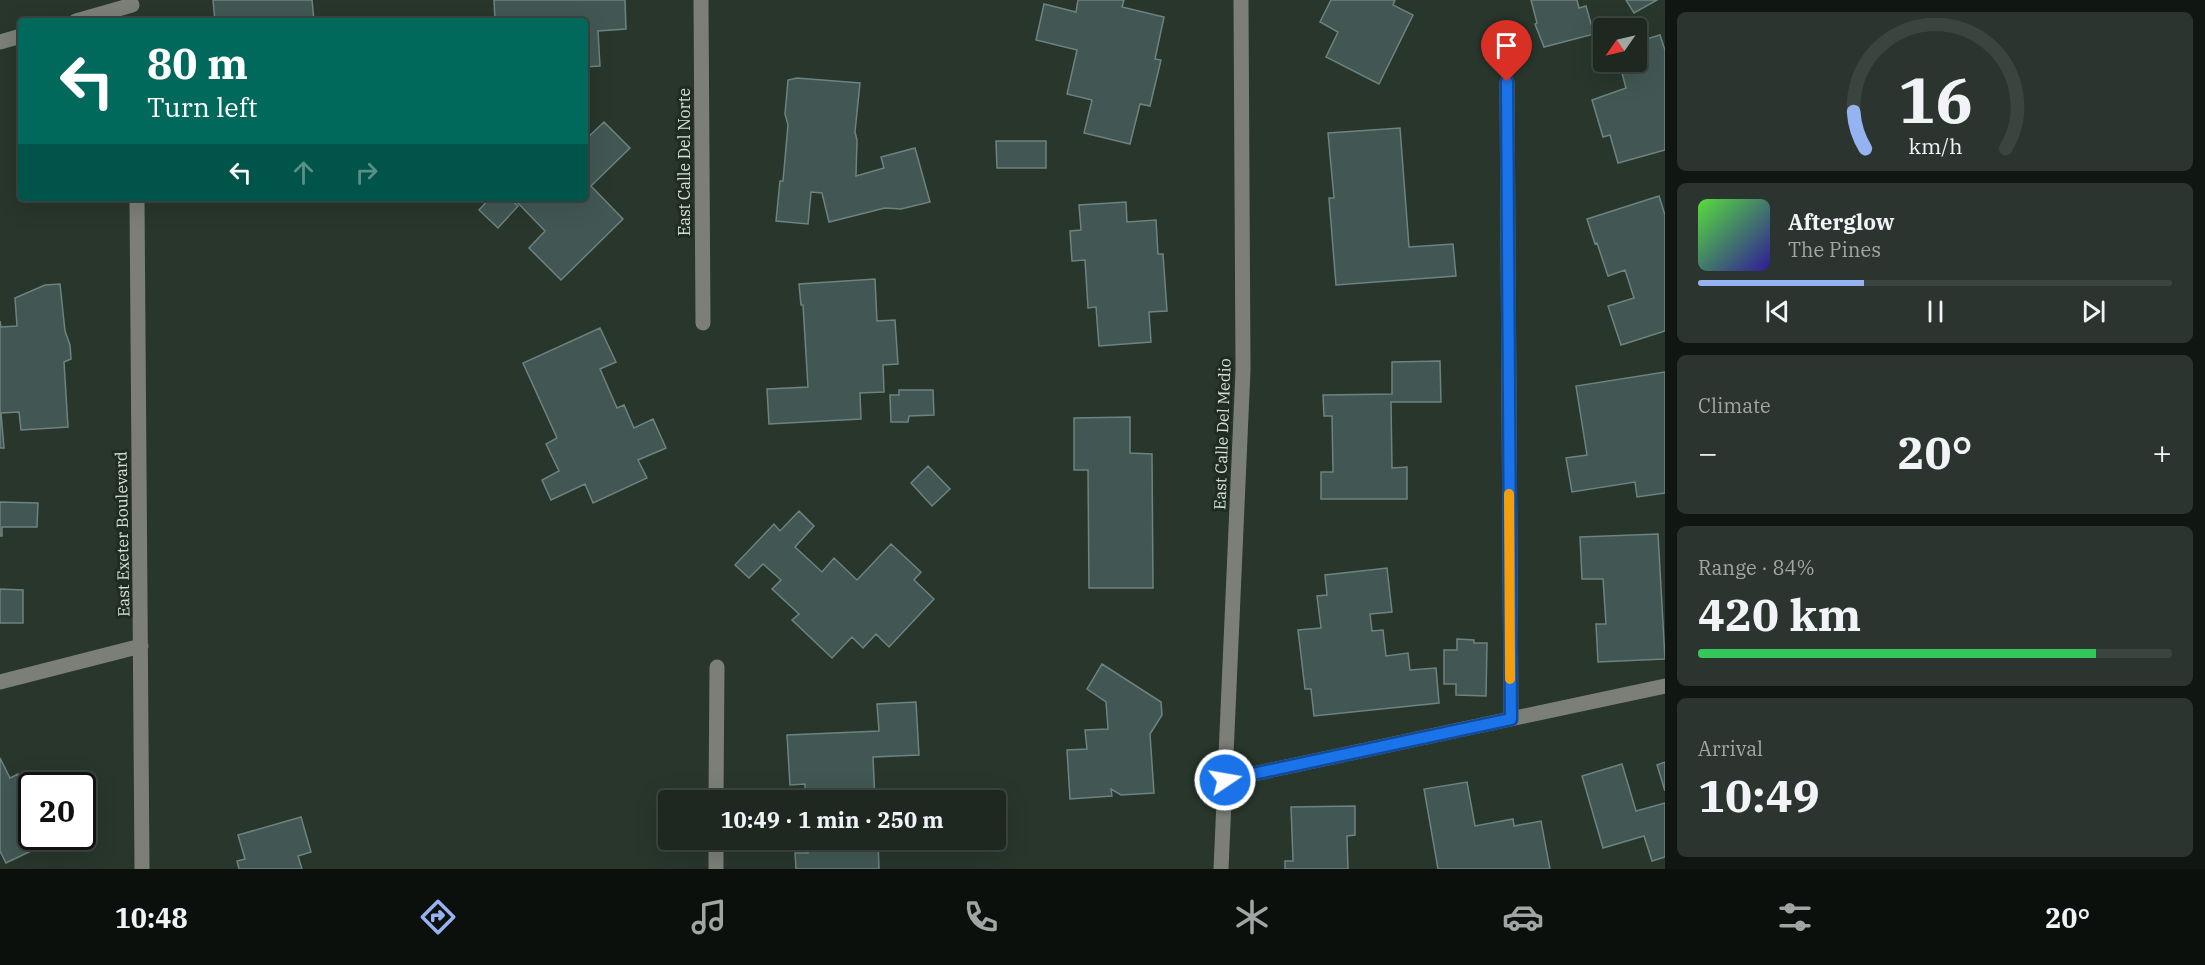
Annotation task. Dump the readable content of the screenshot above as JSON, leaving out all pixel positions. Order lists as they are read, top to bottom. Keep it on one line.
{"streets":{"street":["East Calle Del Norte","East Calle Del Medio","East Exeter Boulevard"]},"north":"bottom left","page":{"turn":["80 m","Turn left"],"song":["Afterglow","The Pines"],"tile":["Climate",["Range · 84%","420 km"],["Arrival","10:49"]],"heat":["−","20°","+"],"limit":"20","trip":"10:49 · 1 min · 250 m","tabs":["10:48","20°"],"gauge":["16","km/h"]}}
